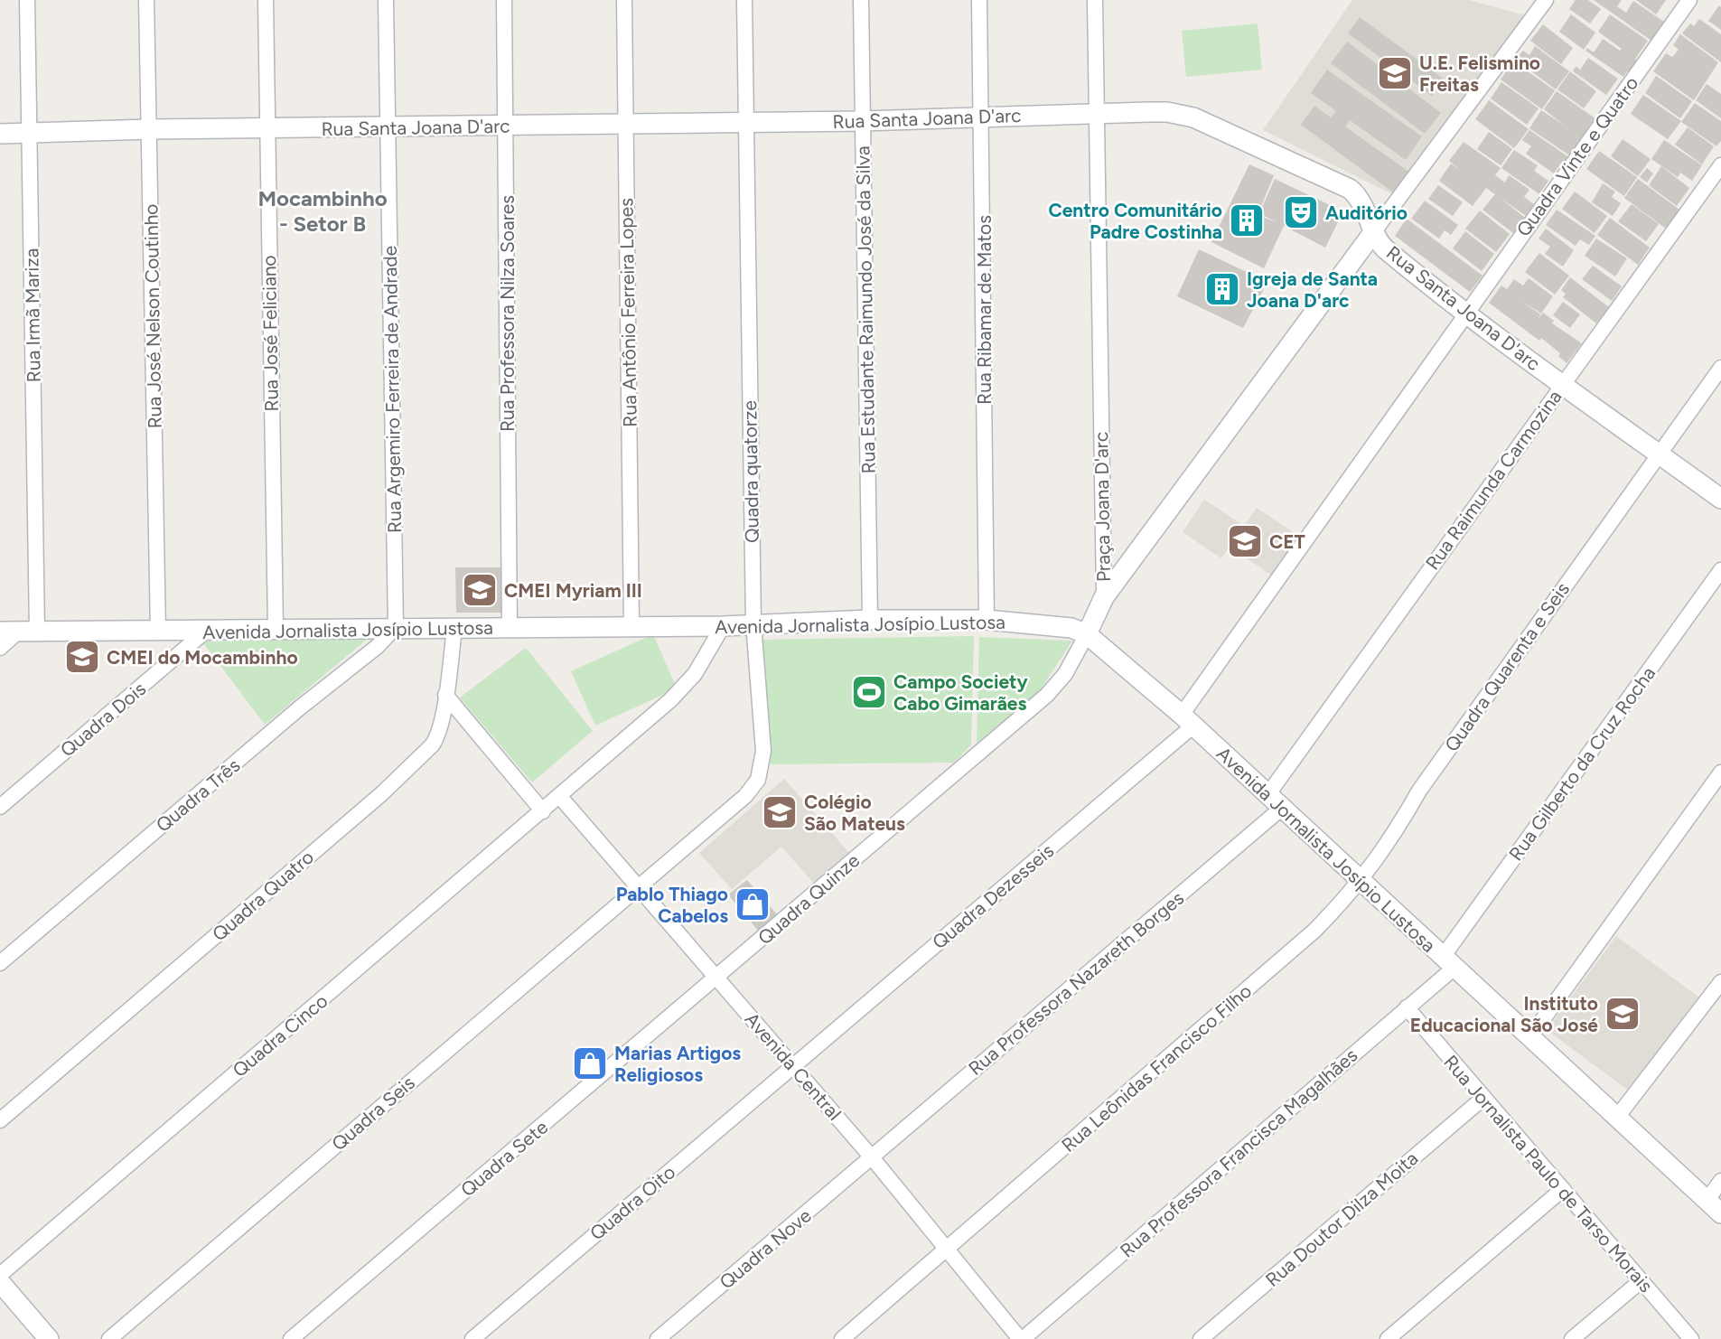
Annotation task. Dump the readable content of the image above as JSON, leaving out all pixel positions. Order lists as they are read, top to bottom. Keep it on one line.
{"streets":{"street":["Rua Santa Joana D'arc","Quadra Vinte e Quatro","Rua Estudante Raimundo José da Silva","Rua Ribamar de Matos","Rua Antônio Ferreira Lopes","Rua Professora Nilza Soares","Rua Irmã Mariza","Rua José Nelson Coutinho","Rua José Feliciano","Rua Argemiro Ferreira de Andrade","Quadra quatorze","Rua Raimunda Carmozina","Praça Joana D'arc","Avenida Jornalista Josípio Lustosa","Quadra Quarenta e Seis","Quadra Dois","Rua Gilberto da Cruz Rocha","Quadra Três","Quadra Quatro","Quadra Dezesseis","Quadra Quinze","Rua Professora Nazareth Borges","Quadra Cinco","Avenida Central","Rua Leônidas Francisco Filho","Quadra Seis","Rua Professora Francisca Magalhães","Quadra Sete","Rua Jornalista Paulo de Tarso Morais","Quadra Oito","Rua Doutor Dilza Moita","Quadra Nove"]},"crossings":[["Rua Santa Joana D'arc","Quadra Vinte e Quatro"],["Rua Santa Joana D'arc","Rua Estudante Raimundo José da Silva"],["Rua Santa Joana D'arc","Rua Ribamar de Matos"],["Rua Santa Joana D'arc","Rua Antônio Ferreira Lopes"],["Rua Santa Joana D'arc","Rua Professora Nilza Soares"],["Rua Santa Joana D'arc","Rua Irmã Mariza"],["Rua Santa Joana D'arc","Rua José Nelson Coutinho"],["Rua Santa Joana D'arc","Rua José Feliciano"],["Rua Santa Joana D'arc","Rua Argemiro Ferreira de Andrade"],["Rua Santa Joana D'arc","Quadra quatorze"],["Rua Santa Joana D'arc","Rua Raimunda Carmozina"],["Rua Santa Joana D'arc","Praça Joana D'arc"],["Rua Santa Joana D'arc","Quadra Quarenta e Seis"],["Quadra Vinte e Quatro","Avenida Jornalista Josípio Lustosa"],["Quadra Vinte e Quatro","Quadra Dezesseis"],["Rua Estudante Raimundo José da Silva","Avenida Jornalista Josípio Lustosa"],["Rua Ribamar de Matos","Avenida Jornalista Josípio Lustosa"],["Rua Antônio Ferreira Lopes","Avenida Jornalista Josípio Lustosa"],["Rua Professora Nilza Soares","Avenida Jornalista Josípio Lustosa"],["Rua Irmã Mariza","Avenida Jornalista Josípio Lustosa"],["Rua José Nelson Coutinho","Avenida Jornalista Josípio Lustosa"],["Rua José Feliciano","Avenida Jornalista Josípio Lustosa"],["Rua Argemiro Ferreira de Andrade","Avenida Jornalista Josípio Lustosa"],["Rua Argemiro Ferreira de Andrade","Quadra Três"],["Quadra quatorze","Avenida Jornalista Josípio Lustosa"],["Quadra quatorze","Avenida Central"],["Quadra quatorze","Quadra Seis"],["Rua Raimunda Carmozina","Avenida Jornalista Josípio Lustosa"],["Rua Raimunda Carmozina","Rua Professora Nazareth Borges"],["Avenida Jornalista Josípio Lustosa","Quadra Quarenta e Seis"],["Avenida Jornalista Josípio Lustosa","Quadra Dois"],["Avenida Jornalista Josípio Lustosa","Rua Gilberto da Cruz Rocha"],["Avenida Jornalista Josípio Lustosa","Quadra Três"],["Avenida Jornalista Josípio Lustosa","Quadra Quatro"],["Avenida Jornalista Josípio Lustosa","Quadra Dezesseis"],["Avenida Jornalista Josípio Lustosa","Quadra Quinze"],["Avenida Jornalista Josípio Lustosa","Rua Professora Nazareth Borges"],["Avenida Jornalista Josípio Lustosa","Rua Leônidas Francisco Filho"],["Avenida Jornalista Josípio Lustosa","Rua Professora Francisca Magalhães"],["Quadra Quarenta e Seis","Rua Leônidas Francisco Filho"],["Rua Gilberto da Cruz Rocha","Rua Professora Francisca Magalhães"],["Quadra Dezesseis","Avenida Central"],["Quadra Dezesseis","Quadra Oito"],["Quadra Quinze","Avenida Central"],["Quadra Quinze","Quadra Sete"],["Rua Professora Nazareth Borges","Avenida Central"],["Rua Professora Nazareth Borges","Quadra Nove"],["Quadra Cinco","Avenida Central"],["Avenida Central","Rua Leônidas Francisco Filho"],["Avenida Central","Quadra Seis"],["Avenida Central","Rua Professora Francisca Magalhães"],["Avenida Central","Quadra Sete"],["Avenida Central","Quadra Oito"],["Avenida Central","Quadra Nove"],["Rua Professora Francisca Magalhães","Rua Jornalista Paulo de Tarso Morais"],["Rua Jornalista Paulo de Tarso Morais","Rua Doutor Dilza Moita"]],"districts":["Mocambinho - Setor B"],"places":{"school or university":["U.E. Felismino Freitas","CET","CMEI Myriam III","CMEI do Mocambinho","Colégio São Mateus","Instituto Educacional São José"],"theatre":["Auditório"],"building":["Centro Comunitário Padre Costinha","Igreja de Santa Joana D'arc"],"sports":["Campo Society Cabo Gimarães"],"shop":["Pablo Thiago Cabelos","Marias Artigos Religiosos"]}}
